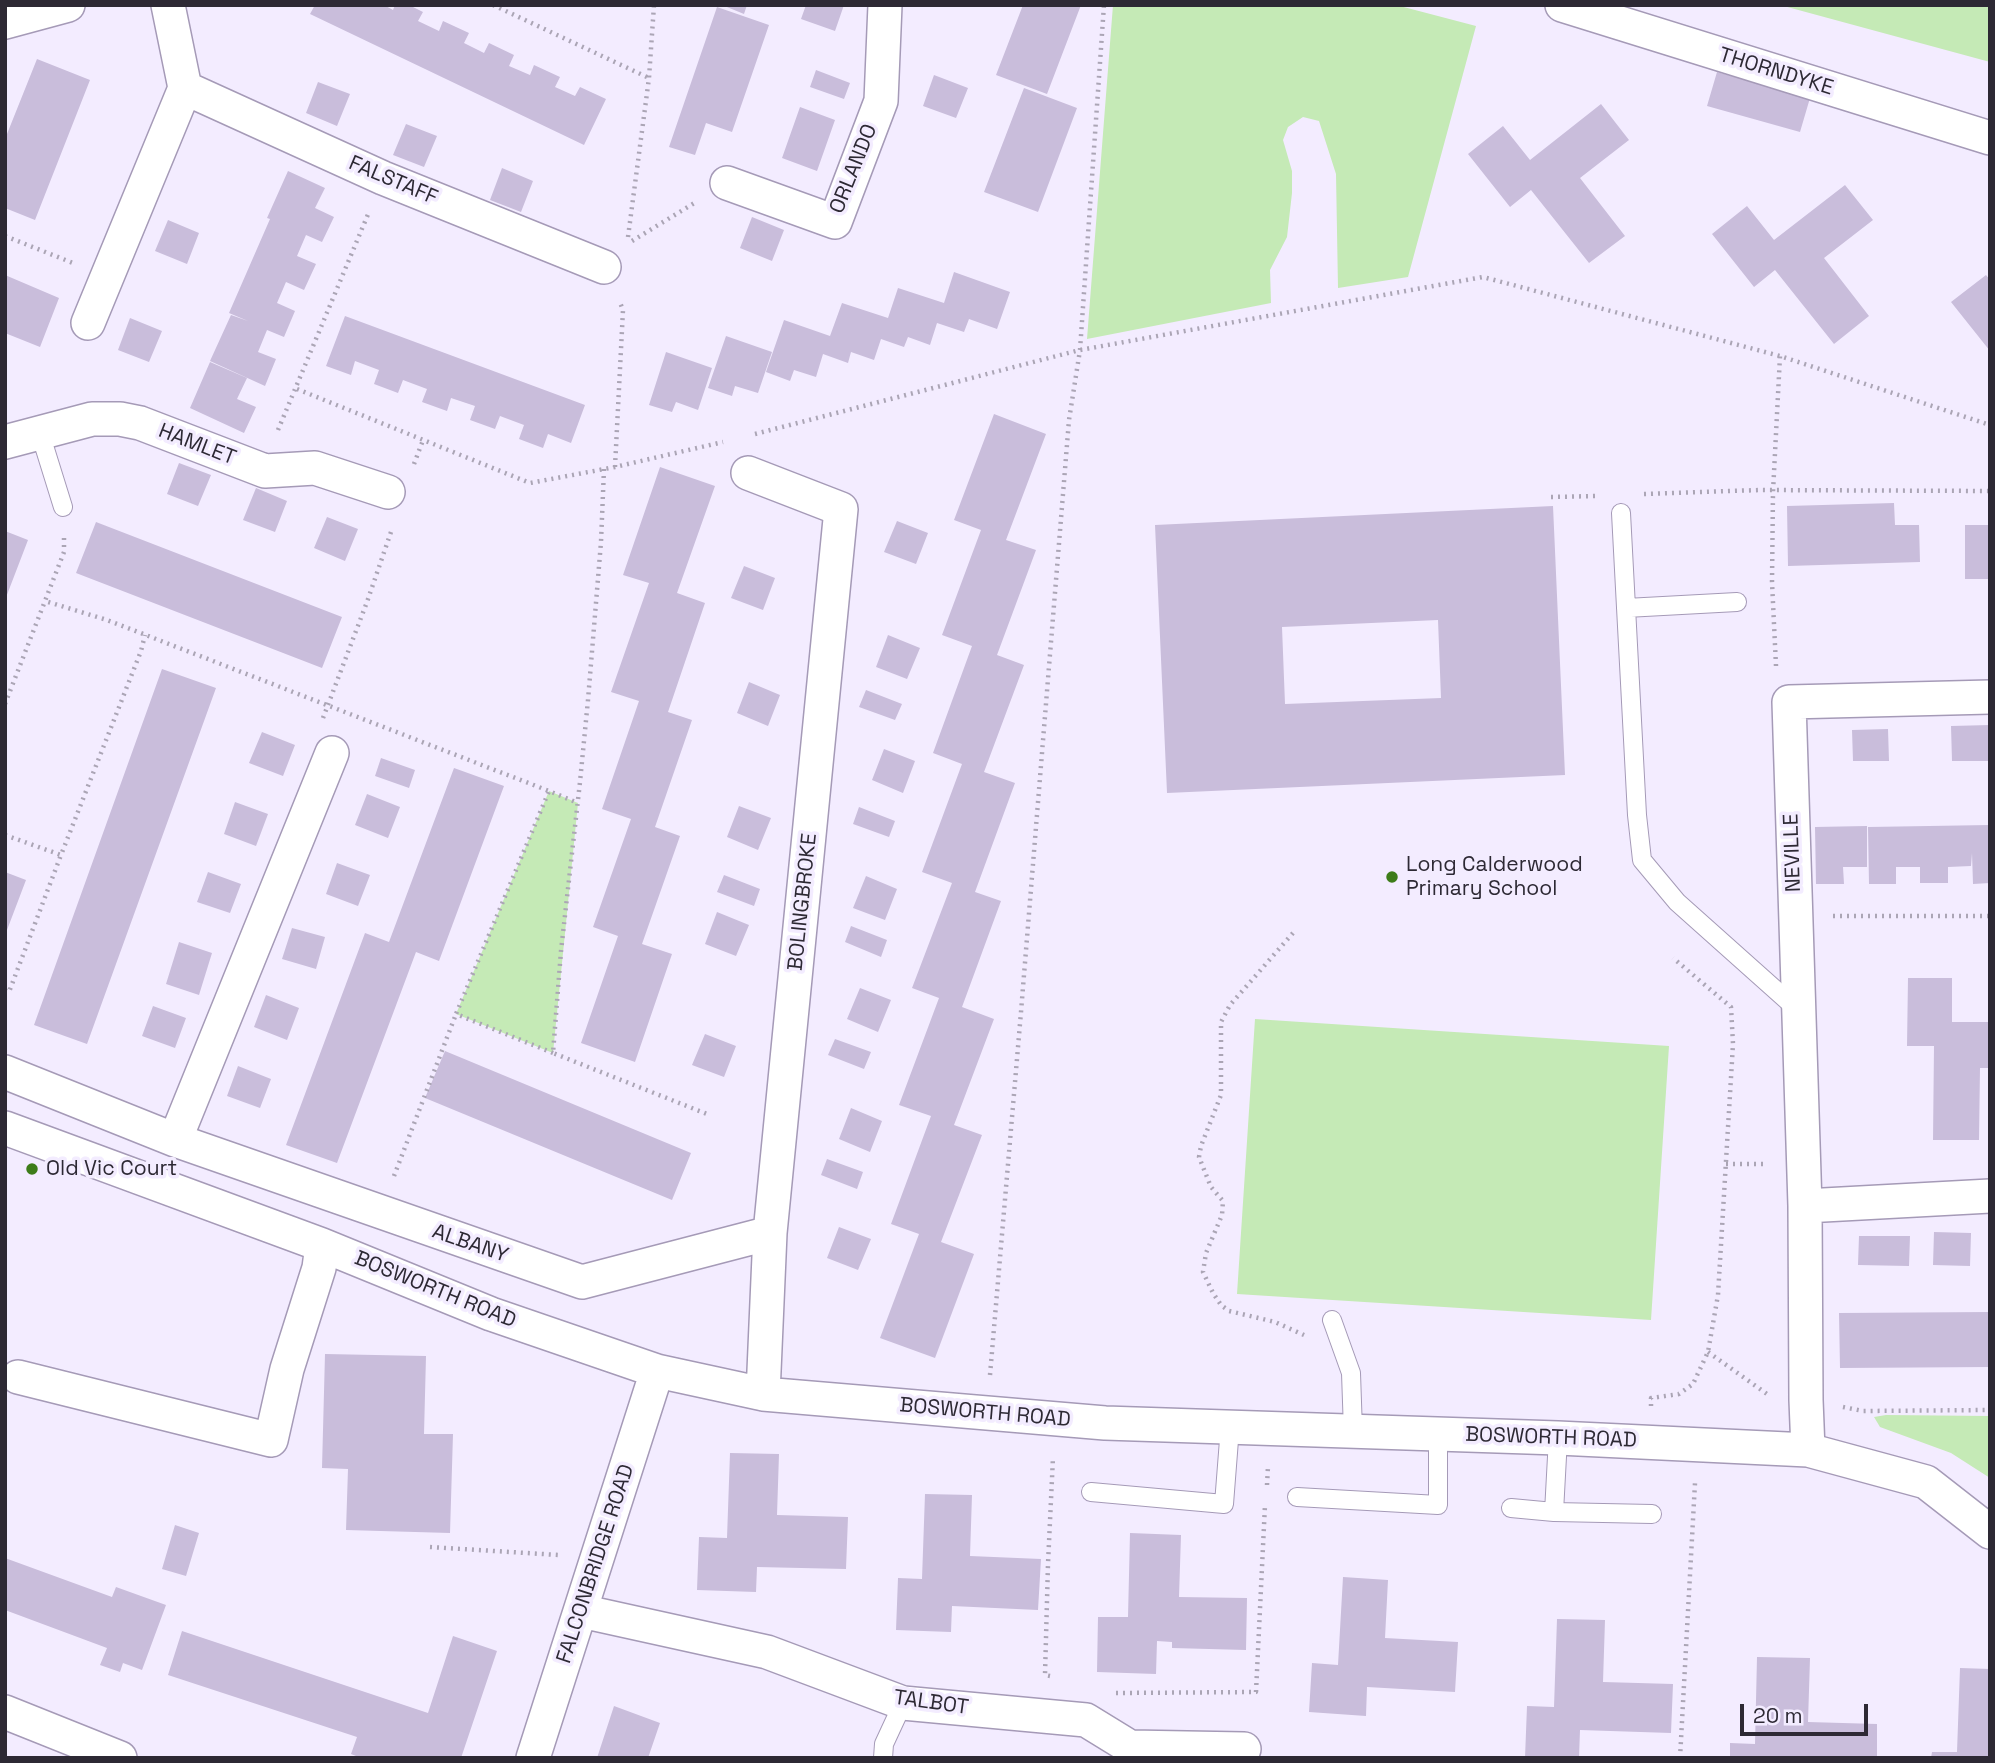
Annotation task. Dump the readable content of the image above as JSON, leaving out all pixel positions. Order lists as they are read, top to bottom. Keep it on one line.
{"streets":{"street":["THORNDYKE","ORLANDO","FALSTAFF","HAMLET","NEVILLE","BOLINGBROKE","ALBANY","BOSWORTH ROAD","FALCONBRIDGE ROAD","TALBOT"]},"crossings":[["NEVILLE","BOSWORTH ROAD"],["BOLINGBROKE","ALBANY"],["BOLINGBROKE","BOSWORTH ROAD"],["BOSWORTH ROAD","FALCONBRIDGE ROAD"],["FALCONBRIDGE ROAD","TALBOT"]],"places":["Long Calderwood Primary School","Old Vic Court"],"scale_bar":"20 m"}
